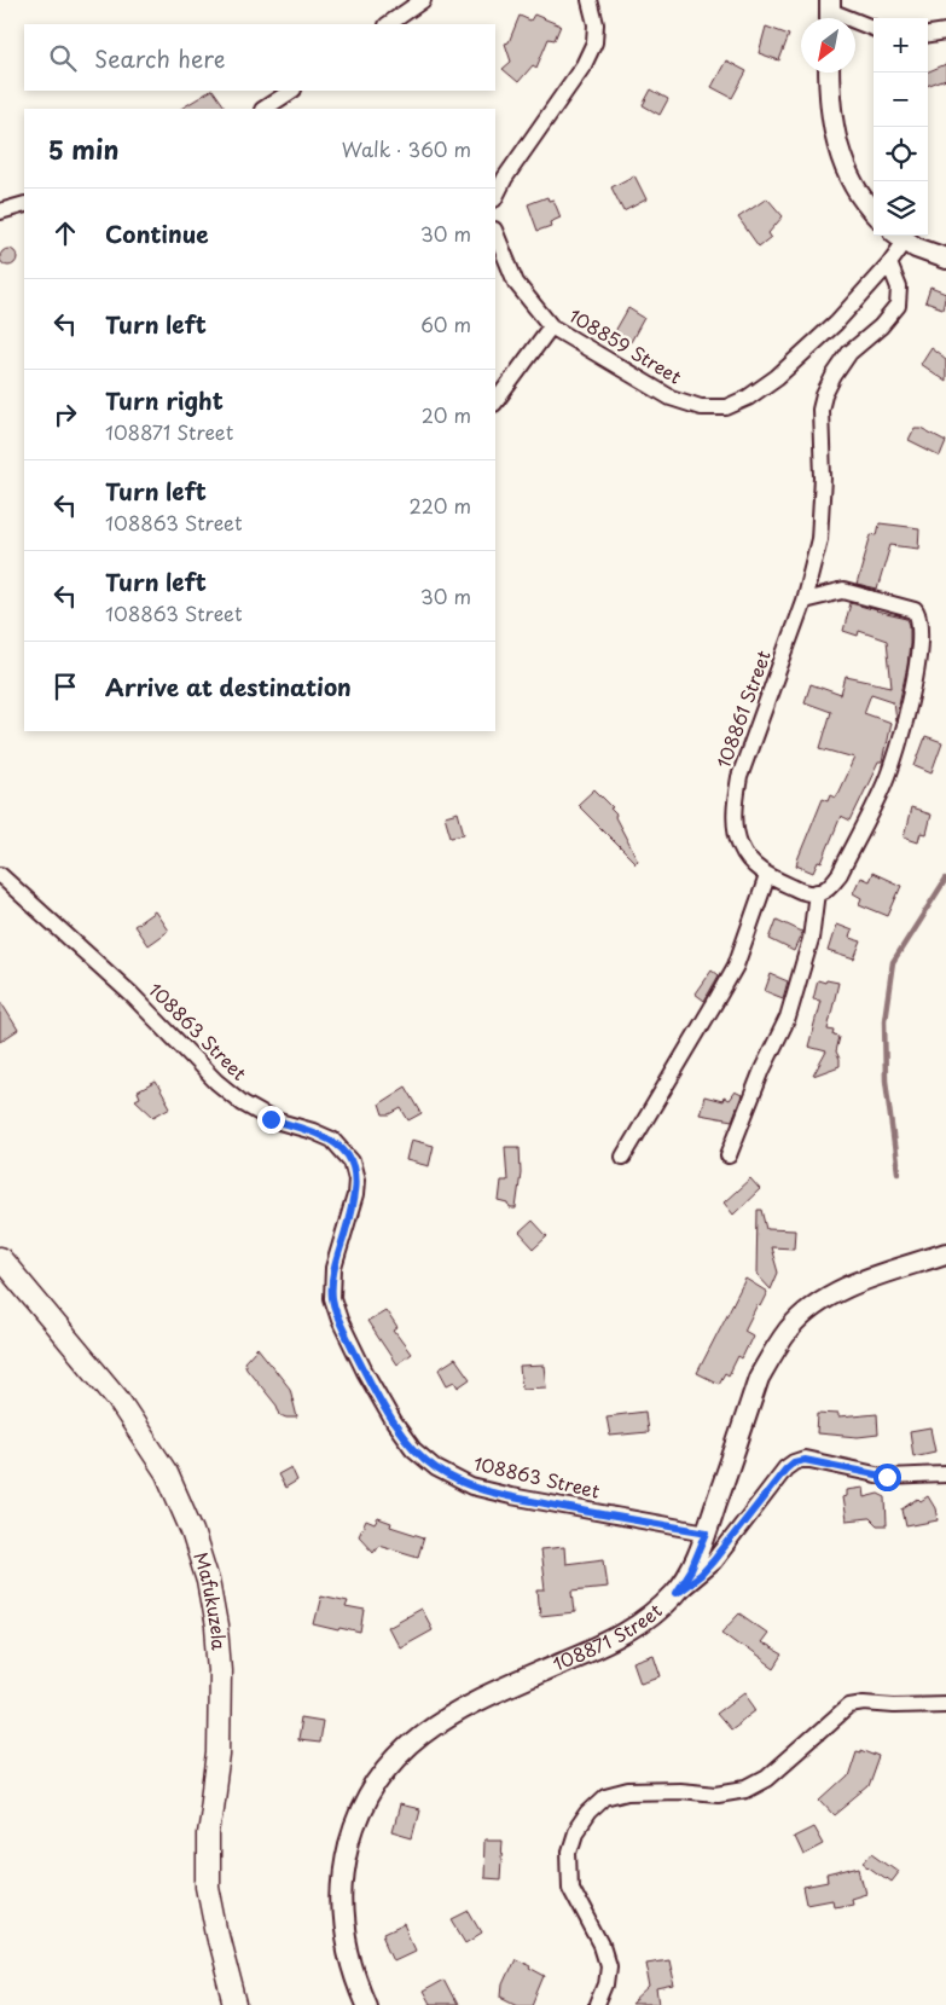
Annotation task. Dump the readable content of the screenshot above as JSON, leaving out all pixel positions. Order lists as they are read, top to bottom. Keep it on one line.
{"streets":{"main road":["Mafukuzela"],"street":["108859 Street","108861 Street","108863 Street","108871 Street"]},"crossings":[["108859 Street","108861 Street"],["108863 Street","108871 Street"]],"north":"bottom left","page":{"map_buttons":["+","−"],"search":"Search here","heading":["5 min","Walk · 360 m"],"list":[["Continue","30 m"],["Turn left","60 m"],["Turn right","108871 Street","20 m"],["Turn left","108863 Street","220 m"],["Turn left","108863 Street","30 m"],"Arrive at destination"]}}
